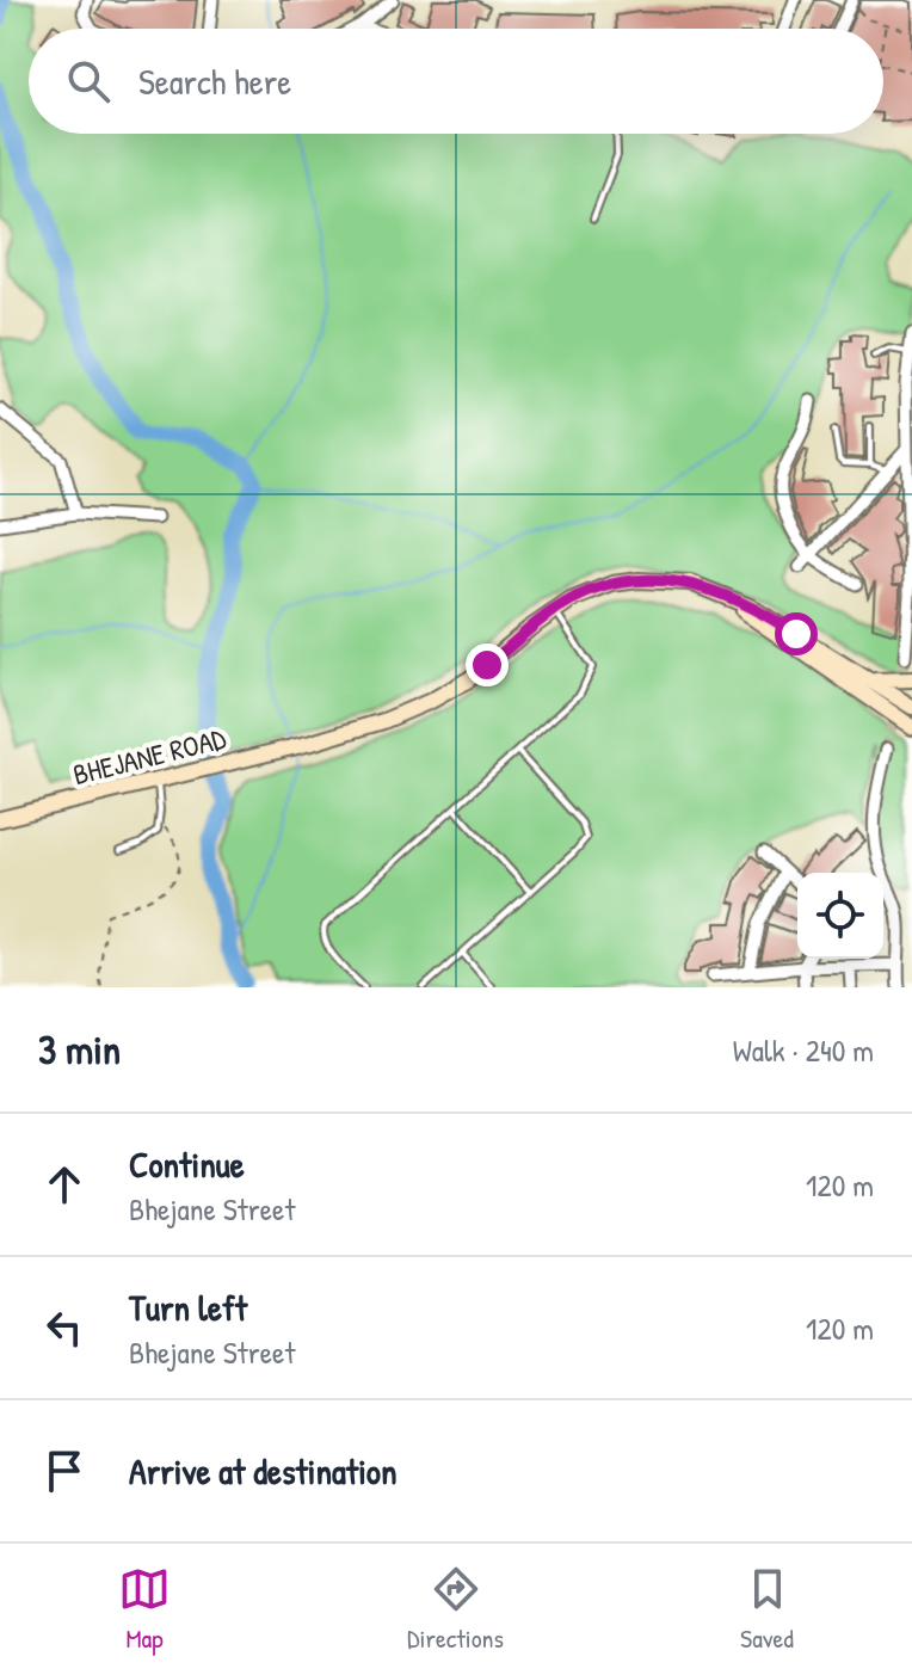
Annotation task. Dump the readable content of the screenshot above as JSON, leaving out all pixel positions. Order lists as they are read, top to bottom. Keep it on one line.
{"streets":{"street":["BHEJANE ROAD"]},"page":{"search":"Search here","heading":["3 min","Walk · 240 m"],"list":[["Continue","Bhejane Street","120 m"],["Turn left","Bhejane Street","120 m"],"Arrive at destination"],"nav":["Map","Directions","Saved"]}}
